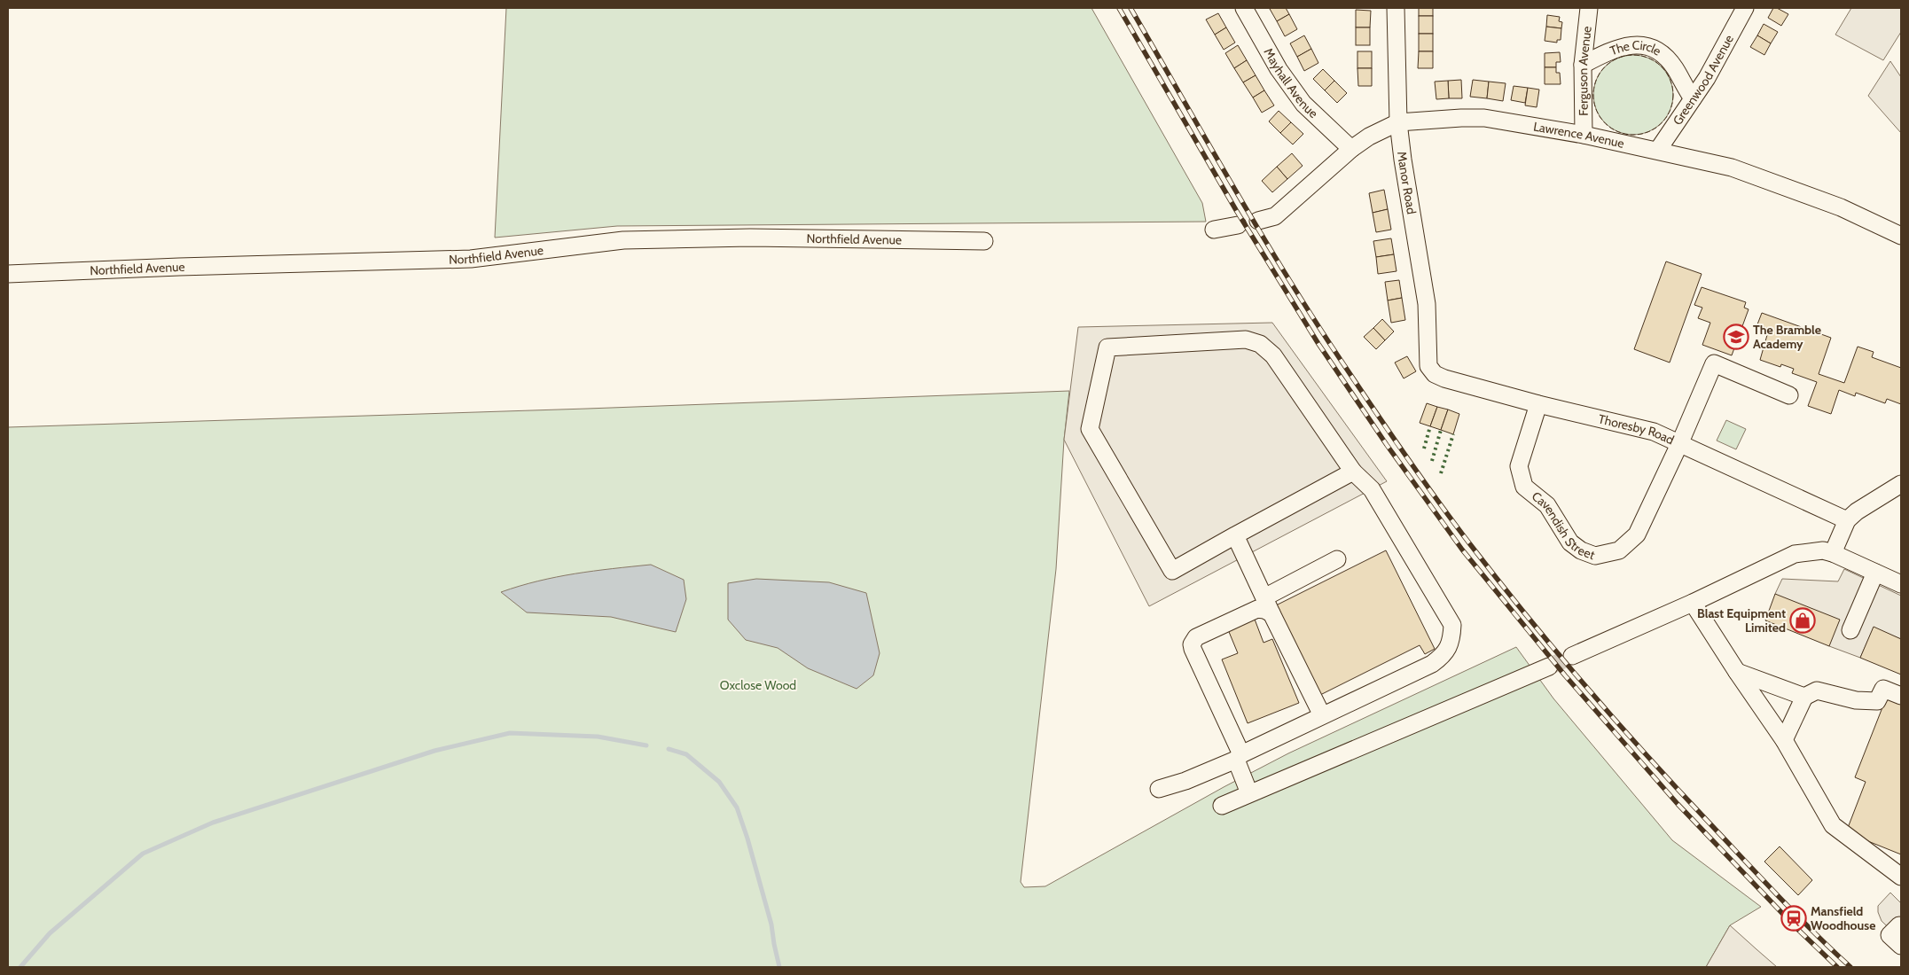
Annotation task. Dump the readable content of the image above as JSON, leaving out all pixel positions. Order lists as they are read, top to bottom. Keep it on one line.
{"streets":{"street":["The Circle","Ferguson Avenue","Greenwood Avenue","Mayhall Avenue","Lawrence Avenue","Manor Road","Northfield Avenue","Thoresby Road","Cavendish Street"]},"crossings":[["The Circle","Ferguson Avenue"],["The Circle","Greenwood Avenue"],["The Circle","Lawrence Avenue"],["Ferguson Avenue","Greenwood Avenue"],["Ferguson Avenue","Lawrence Avenue"],["Greenwood Avenue","Lawrence Avenue"],["Mayhall Avenue","Lawrence Avenue"],["Lawrence Avenue","Manor Road"],["Manor Road","Thoresby Road"],["Thoresby Road","Cavendish Street"]],"parks":["Oxclose Wood"],"places":{"school or university":["The Bramble Academy"],"shop":["Blast Equipment Limited"],"station":["Mansfield Woodhouse"]}}
